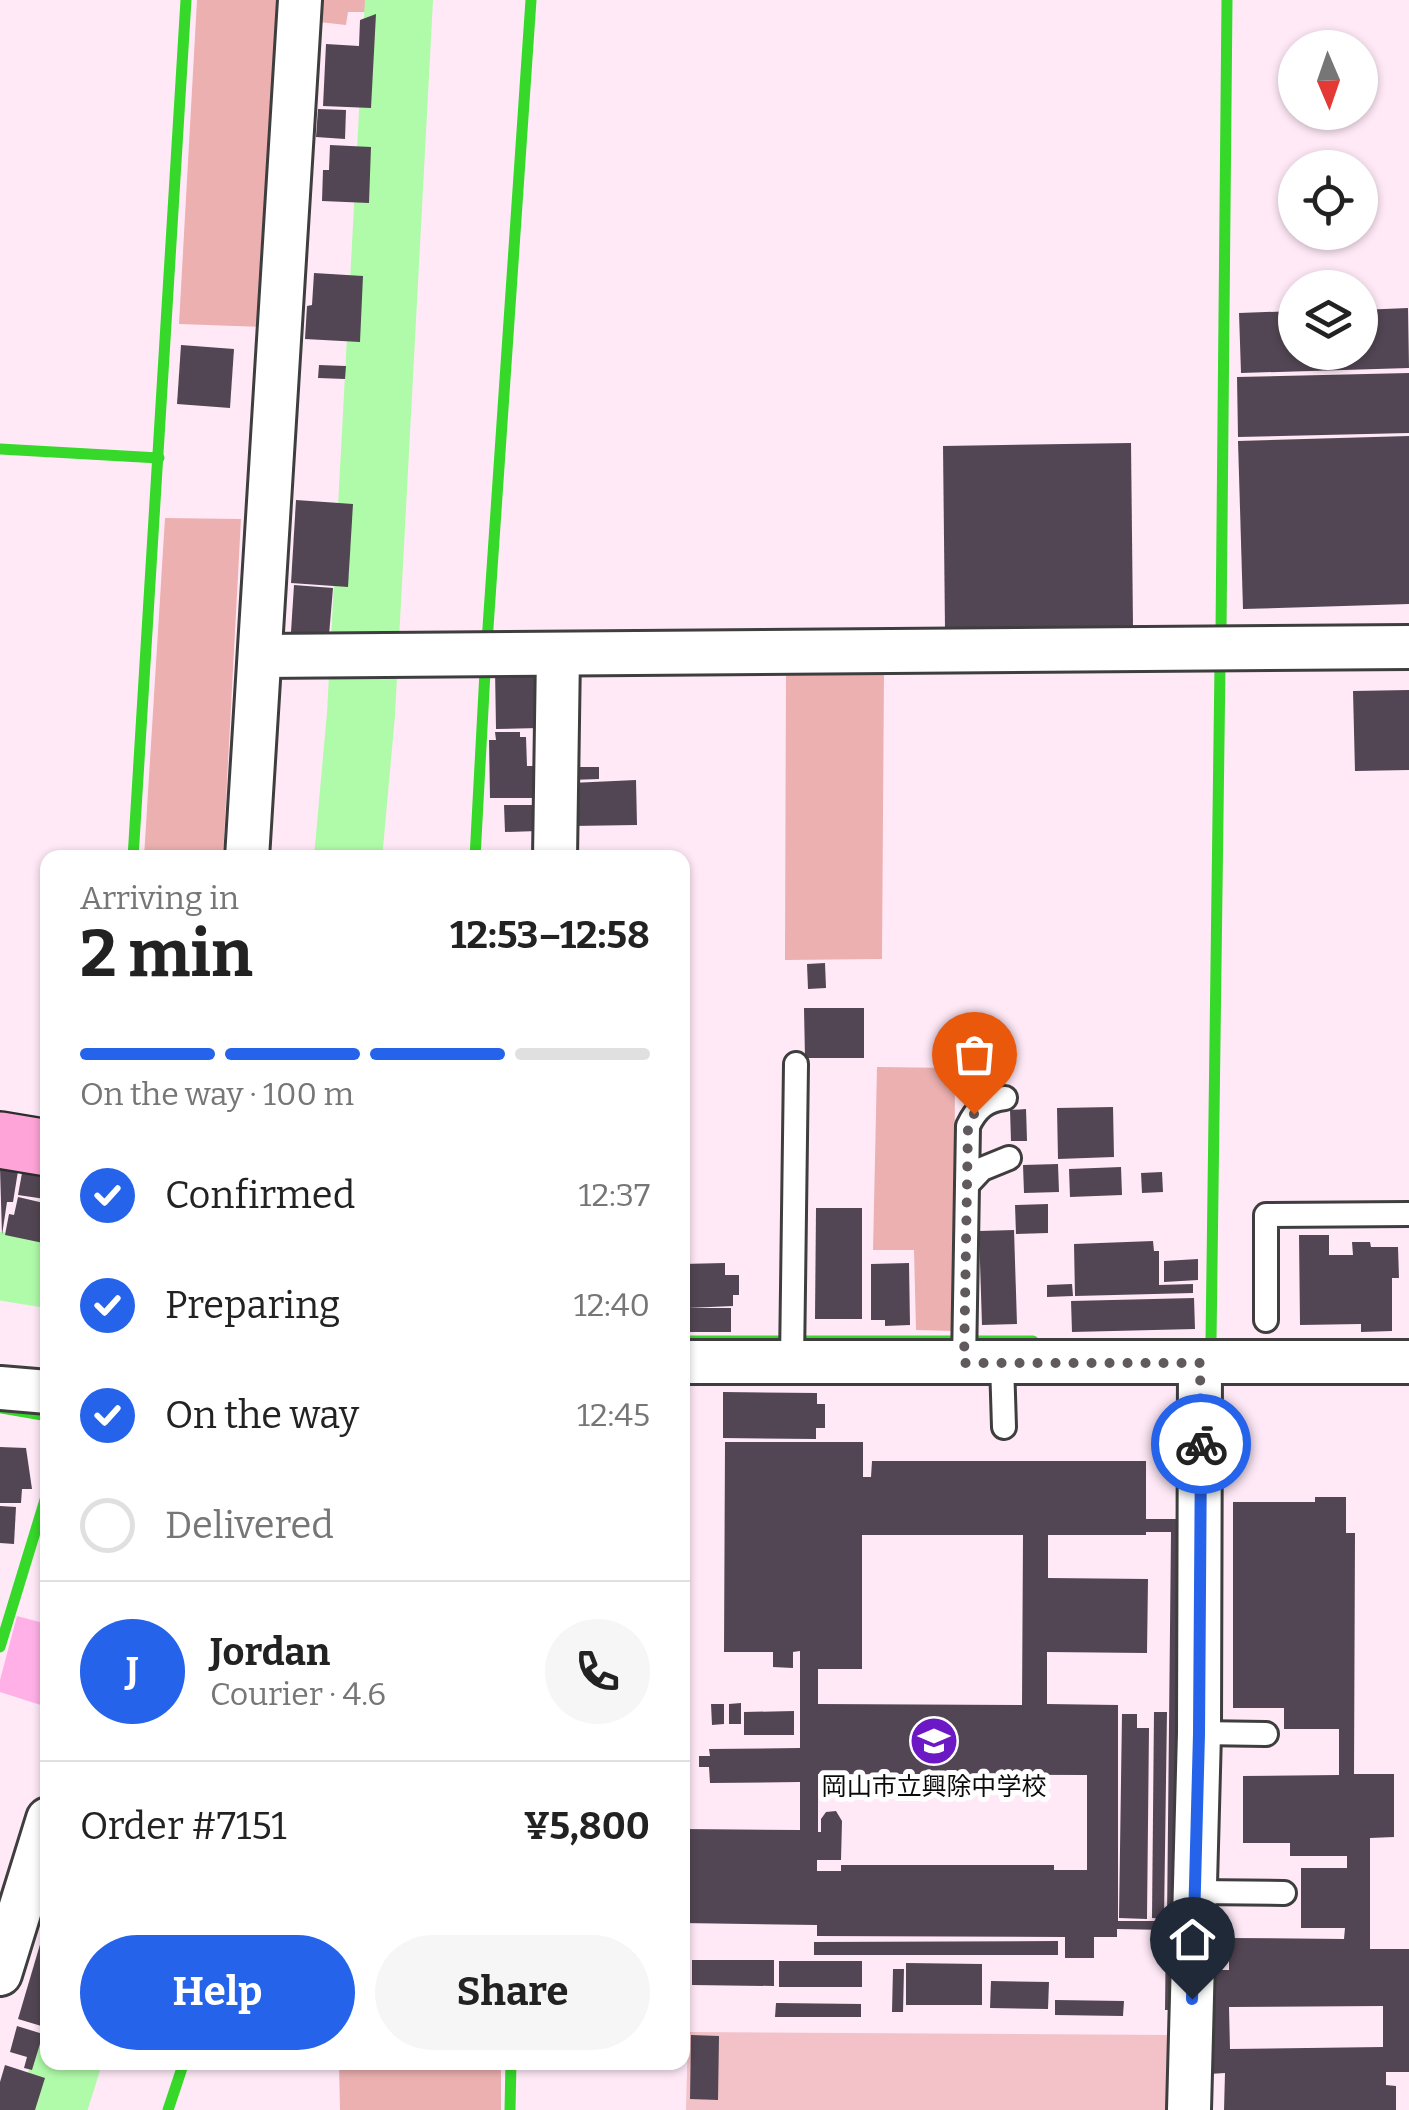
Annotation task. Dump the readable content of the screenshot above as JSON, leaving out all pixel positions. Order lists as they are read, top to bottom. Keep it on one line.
{"places":{"school or university":["岡山市立興除中学校"]},"north":"bottom","page":{"heading":["2 min","Arriving in","12:53–12:58"],"panel":["Jordan","Courier · 4.6","Order #7151","¥5,800"],"bar":"On the way · 100 m","list":[["Confirmed","12:37"],["Preparing","12:40"],["On the way","12:45"],"Delivered"],"round":"J","buttons":["Help","Share"]}}
